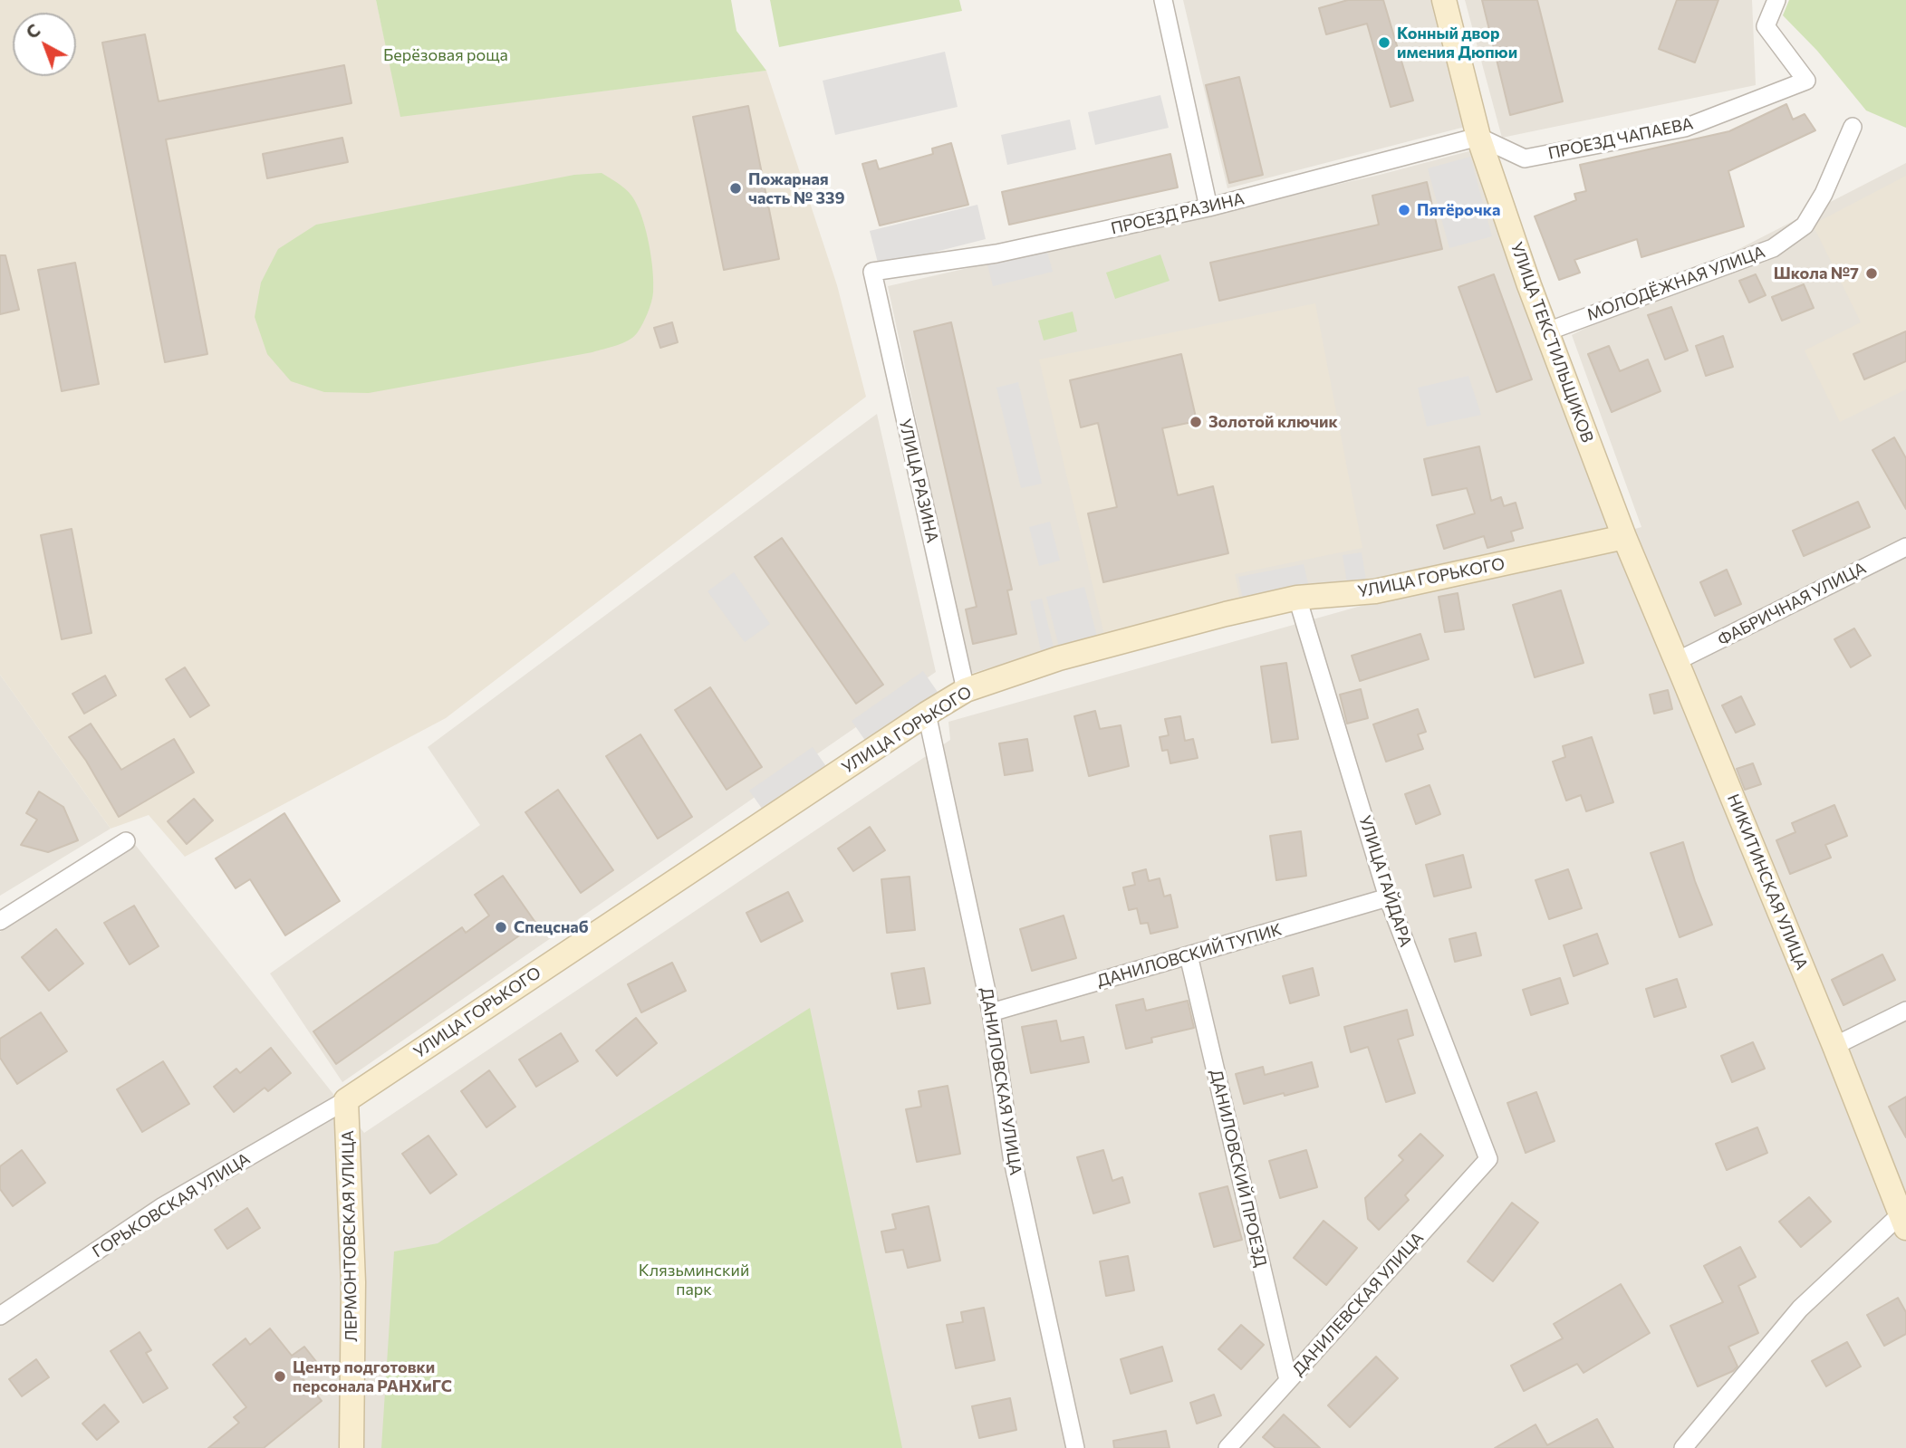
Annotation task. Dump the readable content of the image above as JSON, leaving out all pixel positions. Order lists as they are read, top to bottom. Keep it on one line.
{"streets":{"street":["ПРОЕЗД ЧАПАЕВА","ПРОЕЗД РАЗИНА","МОЛОДЁЖНАЯ УЛИЦА","УЛИЦА ТЕКСТИЛЬЩИКОВ","УЛИЦА РАЗИНА","УЛИЦА ГОРЬКОГО","ФАБРИЧНАЯ УЛИЦА","УЛИЦА ГАЙДАРА","НИКИТИНСКАЯ УЛИЦА","ДАНИЛОВСКИЙ ТУПИК","ДАНИЛОВСКАЯ УЛИЦА","ДАНИЛОВСКИЙ ПРОЕЗД","ГОРЬКОВСКАЯ УЛИЦА","ЛЕРМОНТОВСКАЯ УЛИЦА","ДАНИЛЕВСКАЯ УЛИЦА"]},"crossings":[["ПРОЕЗД ЧАПАЕВА","ПРОЕЗД РАЗИНА"],["ПРОЕЗД ЧАПАЕВА","УЛИЦА ТЕКСТИЛЬЩИКОВ"],["ПРОЕЗД РАЗИНА","УЛИЦА ТЕКСТИЛЬЩИКОВ"],["ПРОЕЗД РАЗИНА","УЛИЦА РАЗИНА"],["МОЛОДЁЖНАЯ УЛИЦА","УЛИЦА ТЕКСТИЛЬЩИКОВ"],["УЛИЦА ТЕКСТИЛЬЩИКОВ","УЛИЦА ГОРЬКОГО"],["УЛИЦА ТЕКСТИЛЬЩИКОВ","НИКИТИНСКАЯ УЛИЦА"],["УЛИЦА РАЗИНА","УЛИЦА ГОРЬКОГО"],["УЛИЦА ГОРЬКОГО","УЛИЦА ГАЙДАРА"],["УЛИЦА ГОРЬКОГО","НИКИТИНСКАЯ УЛИЦА"],["УЛИЦА ГОРЬКОГО","ДАНИЛОВСКАЯ УЛИЦА"],["УЛИЦА ГОРЬКОГО","ГОРЬКОВСКАЯ УЛИЦА"],["УЛИЦА ГОРЬКОГО","ЛЕРМОНТОВСКАЯ УЛИЦА"],["ФАБРИЧНАЯ УЛИЦА","НИКИТИНСКАЯ УЛИЦА"],["УЛИЦА ГАЙДАРА","ДАНИЛОВСКИЙ ТУПИК"],["УЛИЦА ГАЙДАРА","ДАНИЛЕВСКАЯ УЛИЦА"],["ДАНИЛОВСКИЙ ТУПИК","ДАНИЛОВСКАЯ УЛИЦА"],["ДАНИЛОВСКИЙ ТУПИК","ДАНИЛОВСКИЙ ПРОЕЗД"],["ДАНИЛОВСКИЙ ПРОЕЗД","ДАНИЛЕВСКАЯ УЛИЦА"],["ГОРЬКОВСКАЯ УЛИЦА","ЛЕРМОНТОВСКАЯ УЛИЦА"]],"parks":["Берёзовая роща","Клязьминский парк"],"places":["Конный двор имения Дюпюи","Пожарная часть № 339","Пятёрочка","Школа №7","Золотой ключик","Спецснаб","Центр подготовки персонала РАНХиГС"],"north":"top left"}
